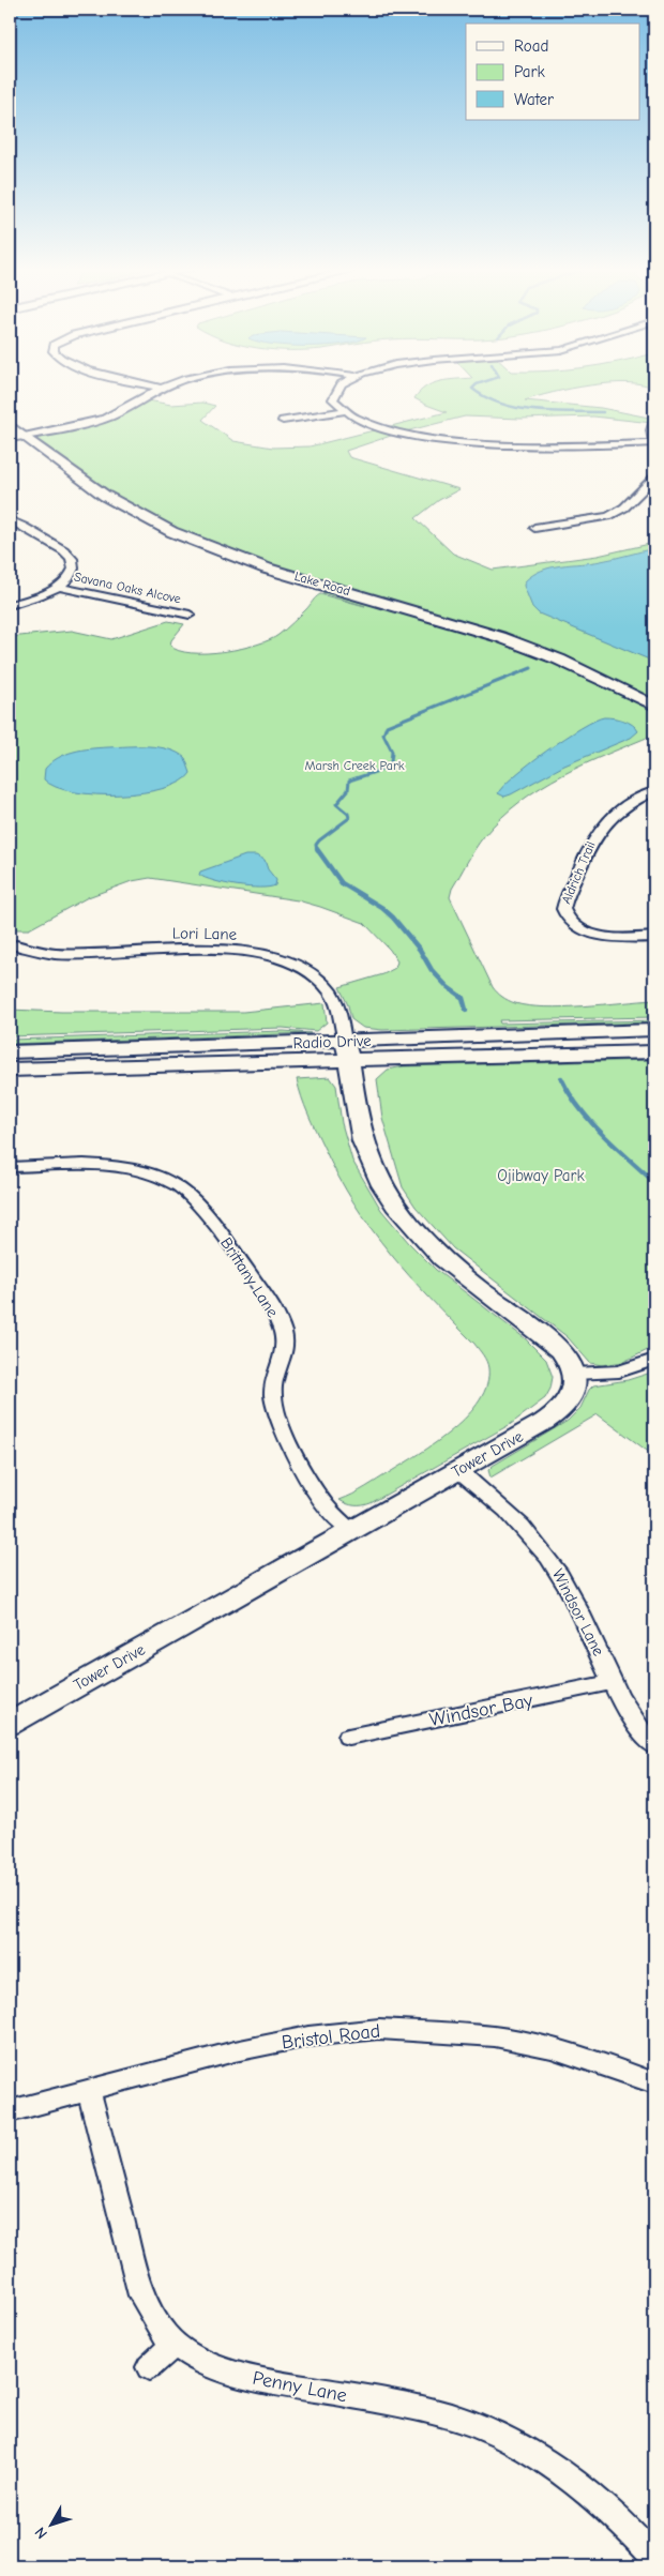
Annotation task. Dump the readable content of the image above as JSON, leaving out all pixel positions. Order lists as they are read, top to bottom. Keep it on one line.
{"streets":{"street":["Lake Road","Savana Oaks Alcove","Aldrich Trail","Lori Lane","Radio Drive","Brittany Lane","Tower Drive","Windsor Lane","Windsor Bay","Bristol Road","Penny Lane"]},"crossings":[["Lori Lane","Radio Drive"],["Brittany Lane","Tower Drive"],["Tower Drive","Windsor Lane"],["Windsor Lane","Windsor Bay"],["Bristol Road","Penny Lane"]],"parks":["Marsh Creek Park","Ojibway Park"],"legend":["Road","Park","Water"],"north":"bottom left"}
